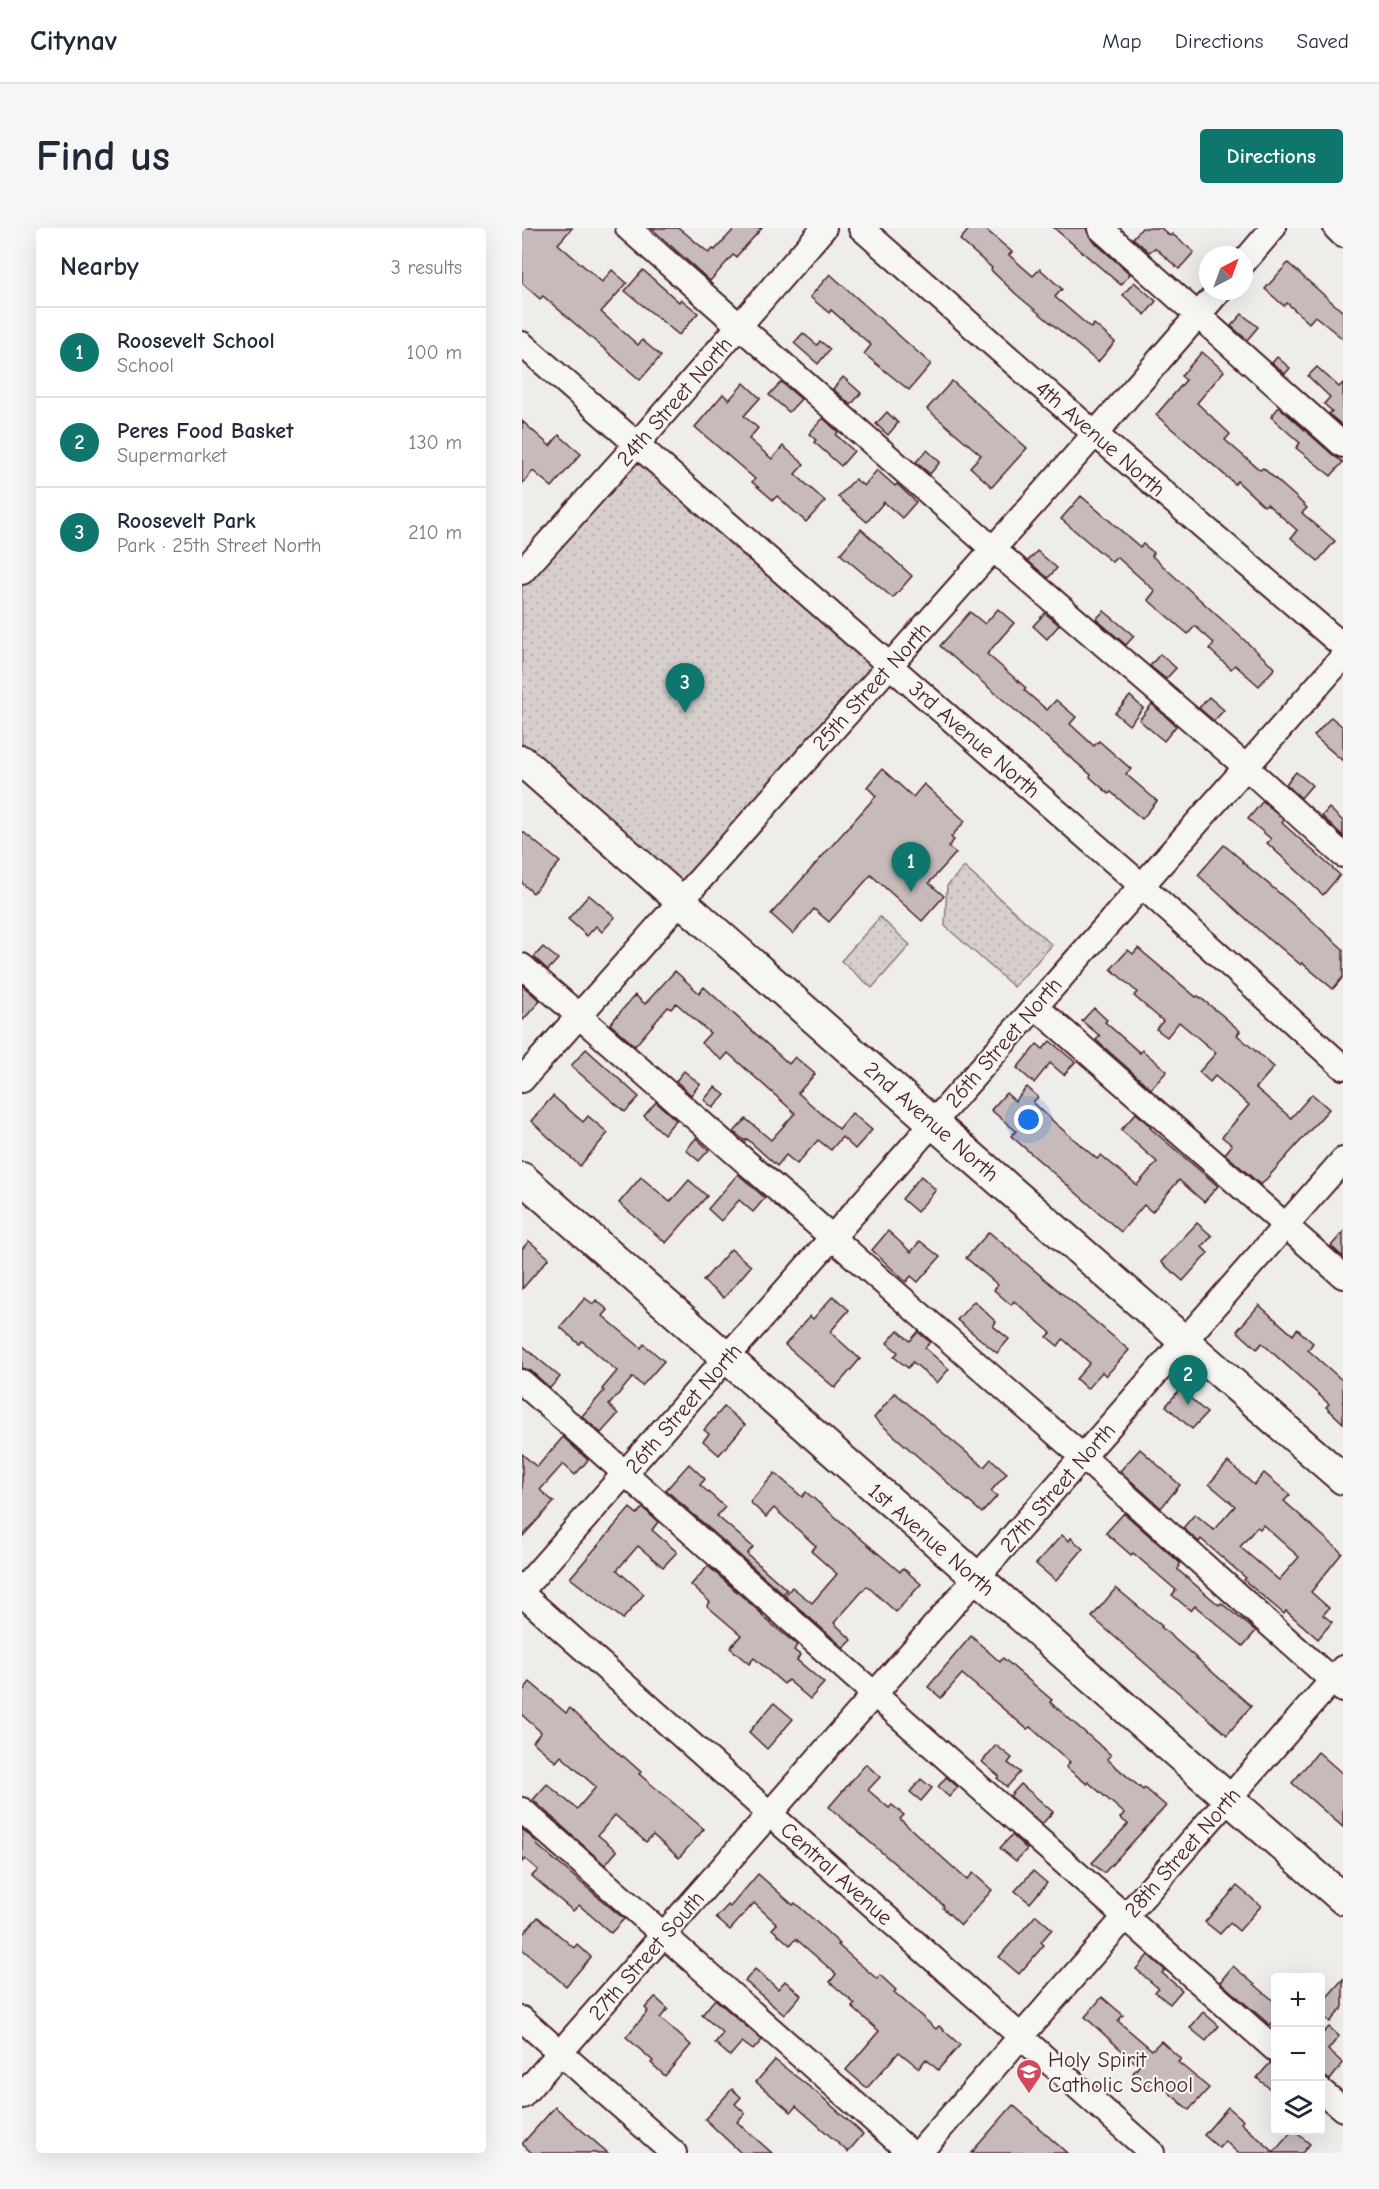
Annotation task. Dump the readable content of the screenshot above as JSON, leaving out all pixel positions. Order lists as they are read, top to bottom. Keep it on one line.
{"streets":{"main road":["2nd Avenue North","1st Avenue North"],"street":["24th Street North","4th Avenue North","25th Street North","3rd Avenue North","26th Street North","27th Street North","28th Street North","Central Avenue","27th Street South"]},"crossings":[["24th Street North","3rd Avenue North"],["4th Avenue North","25th Street North"],["25th Street North","3rd Avenue North"],["25th Street North","2nd Avenue North"],["3rd Avenue North","26th Street North"],["26th Street North","2nd Avenue North"],["26th Street North","1st Avenue North"],["26th Street North","Central Avenue"],["2nd Avenue North","27th Street North"],["27th Street North","1st Avenue North"],["27th Street North","Central Avenue"],["27th Street North","27th Street South"],["1st Avenue North","28th Street North"],["28th Street North","Central Avenue"],["Central Avenue","27th Street South"]],"places":{"school or university":["Holy Spirit Catholic School"]},"north":"top right","page":{"header":"Citynav","nav":["Map","Directions","Saved"],"buttons":"Directions","title":"Find us","heading":["Nearby","3 results"],"list":[{"mark":"1","name":"Roosevelt School","note":"School","value":"100 m"},{"mark":"2","name":"Peres Food Basket","note":"Supermarket","value":"130 m"},{"mark":"3","name":"Roosevelt Park","note":"Park · 25th Street North","value":"210 m"}],"pins":["3","1","2"],"map_buttons":["+","−"]}}
